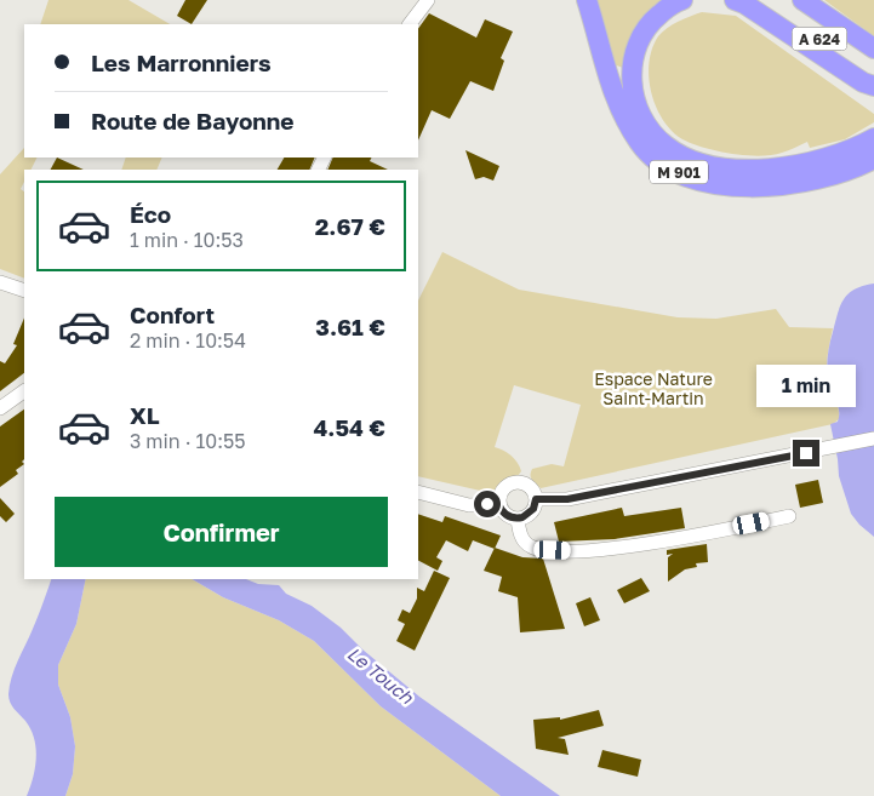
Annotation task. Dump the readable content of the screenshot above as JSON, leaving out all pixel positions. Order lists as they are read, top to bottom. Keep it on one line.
{"streets":{"highway":["A 624","M 901"]},"water":["Le Touch"],"parks":["Espace Nature Saint-Martin"],"page":{"banner":["Les Marronniers","Route de Bayonne"],"list":[{"name":"Éco","note":"1 min · 10:53","value":"2.67 €"},{"name":"Confort","note":"2 min · 10:54","value":"3.61 €"},{"name":"XL","note":"3 min · 10:55","value":"4.54 €"}],"bubble":"1 min","buttons":"Confirmer"}}
